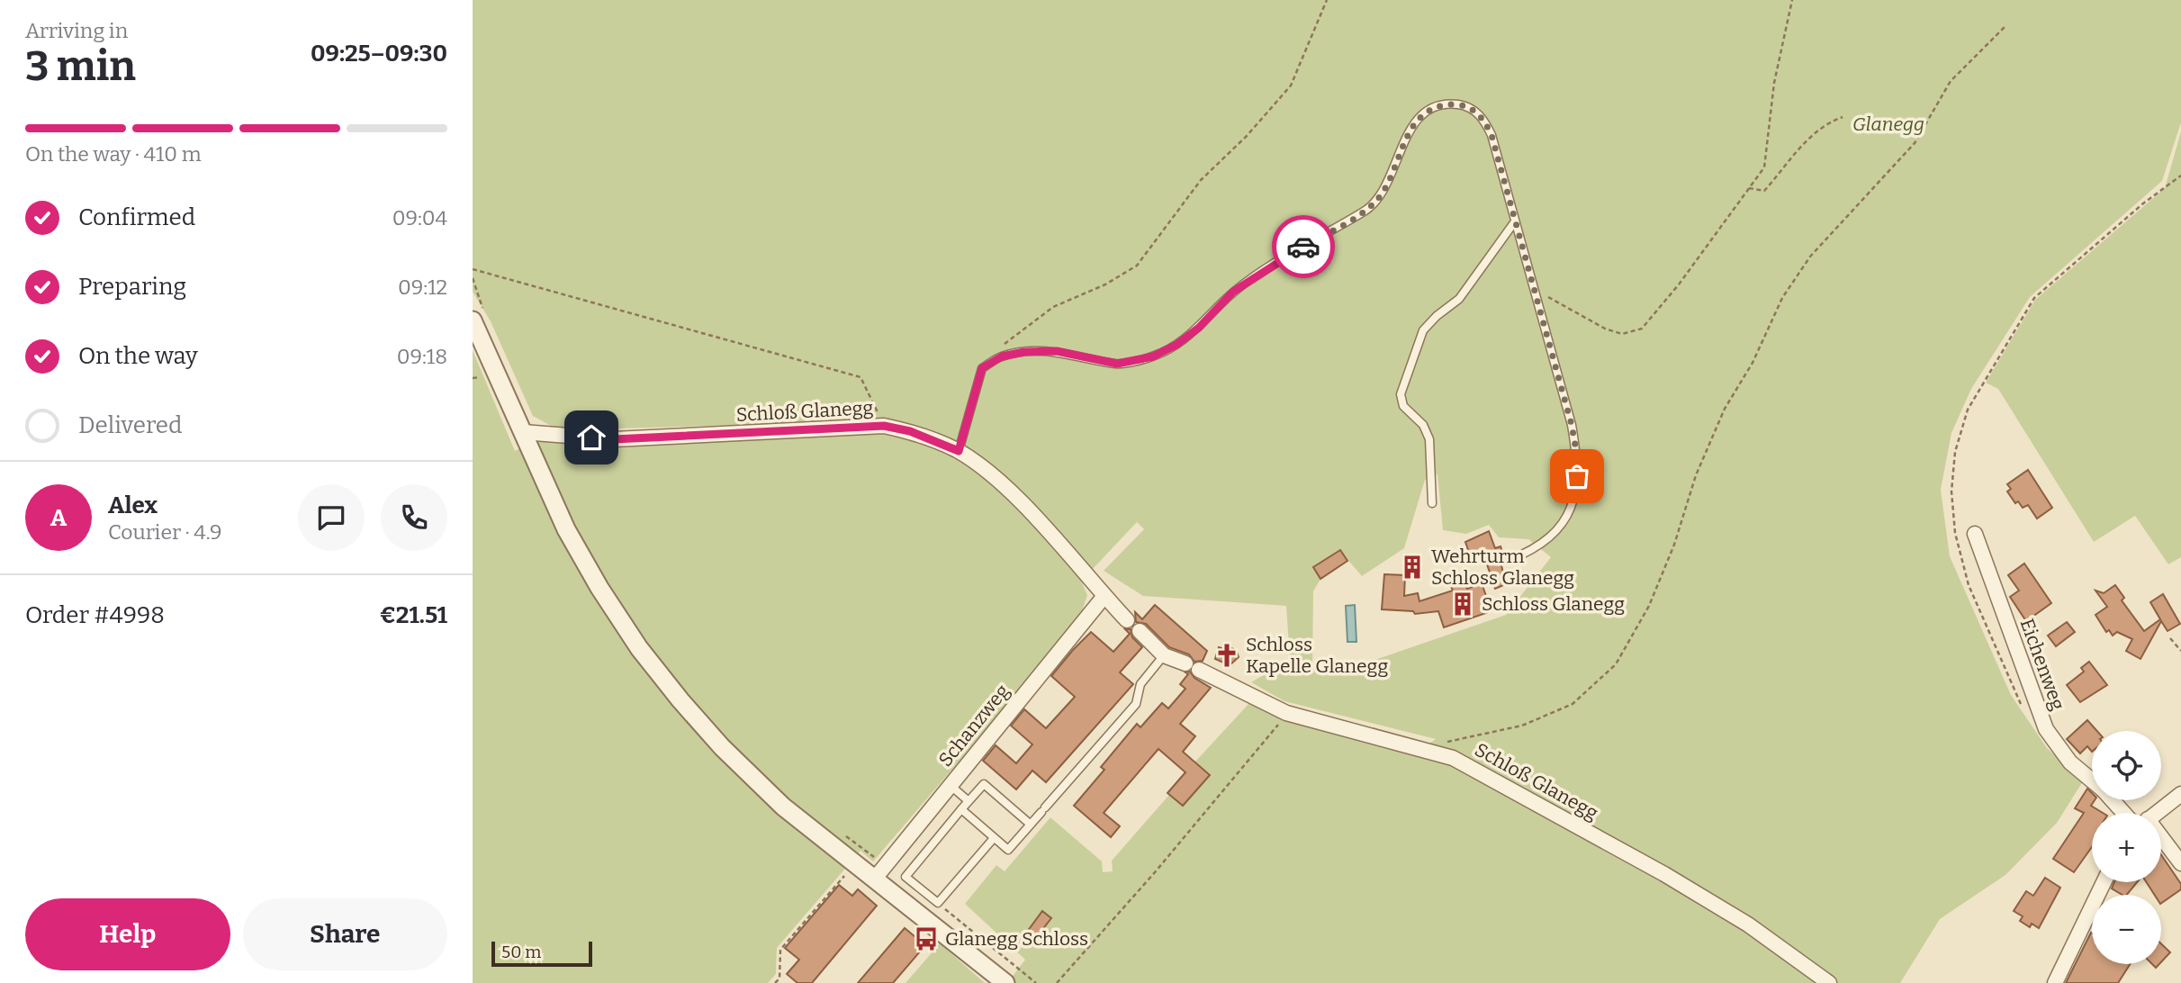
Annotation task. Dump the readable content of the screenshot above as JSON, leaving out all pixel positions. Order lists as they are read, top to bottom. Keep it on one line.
{"streets":{"street":["Schloß Glanegg","Eichenweg","Schanzweg"]},"crossings":[["Schloß Glanegg","Schanzweg"]],"parks":["Glanegg"],"places":{"building":["Wehrturm Schloss Glanegg","Schloss Glanegg"],"church":["Schloss Kapelle Glanegg"],"bus stop":["Glanegg Schloss"]},"scale_bar":"50 m","page":{"heading":["3 min","Arriving in","09:25–09:30"],"panel":["Alex","Courier · 4.9","Order #4998","€21.51"],"bar":"On the way · 410 m","list":[["Confirmed","09:04"],["Preparing","09:12"],["On the way","09:18"],"Delivered"],"round":"A","map_buttons":["+","−"],"buttons":["Help","Share"],"scale":"50 m"}}
